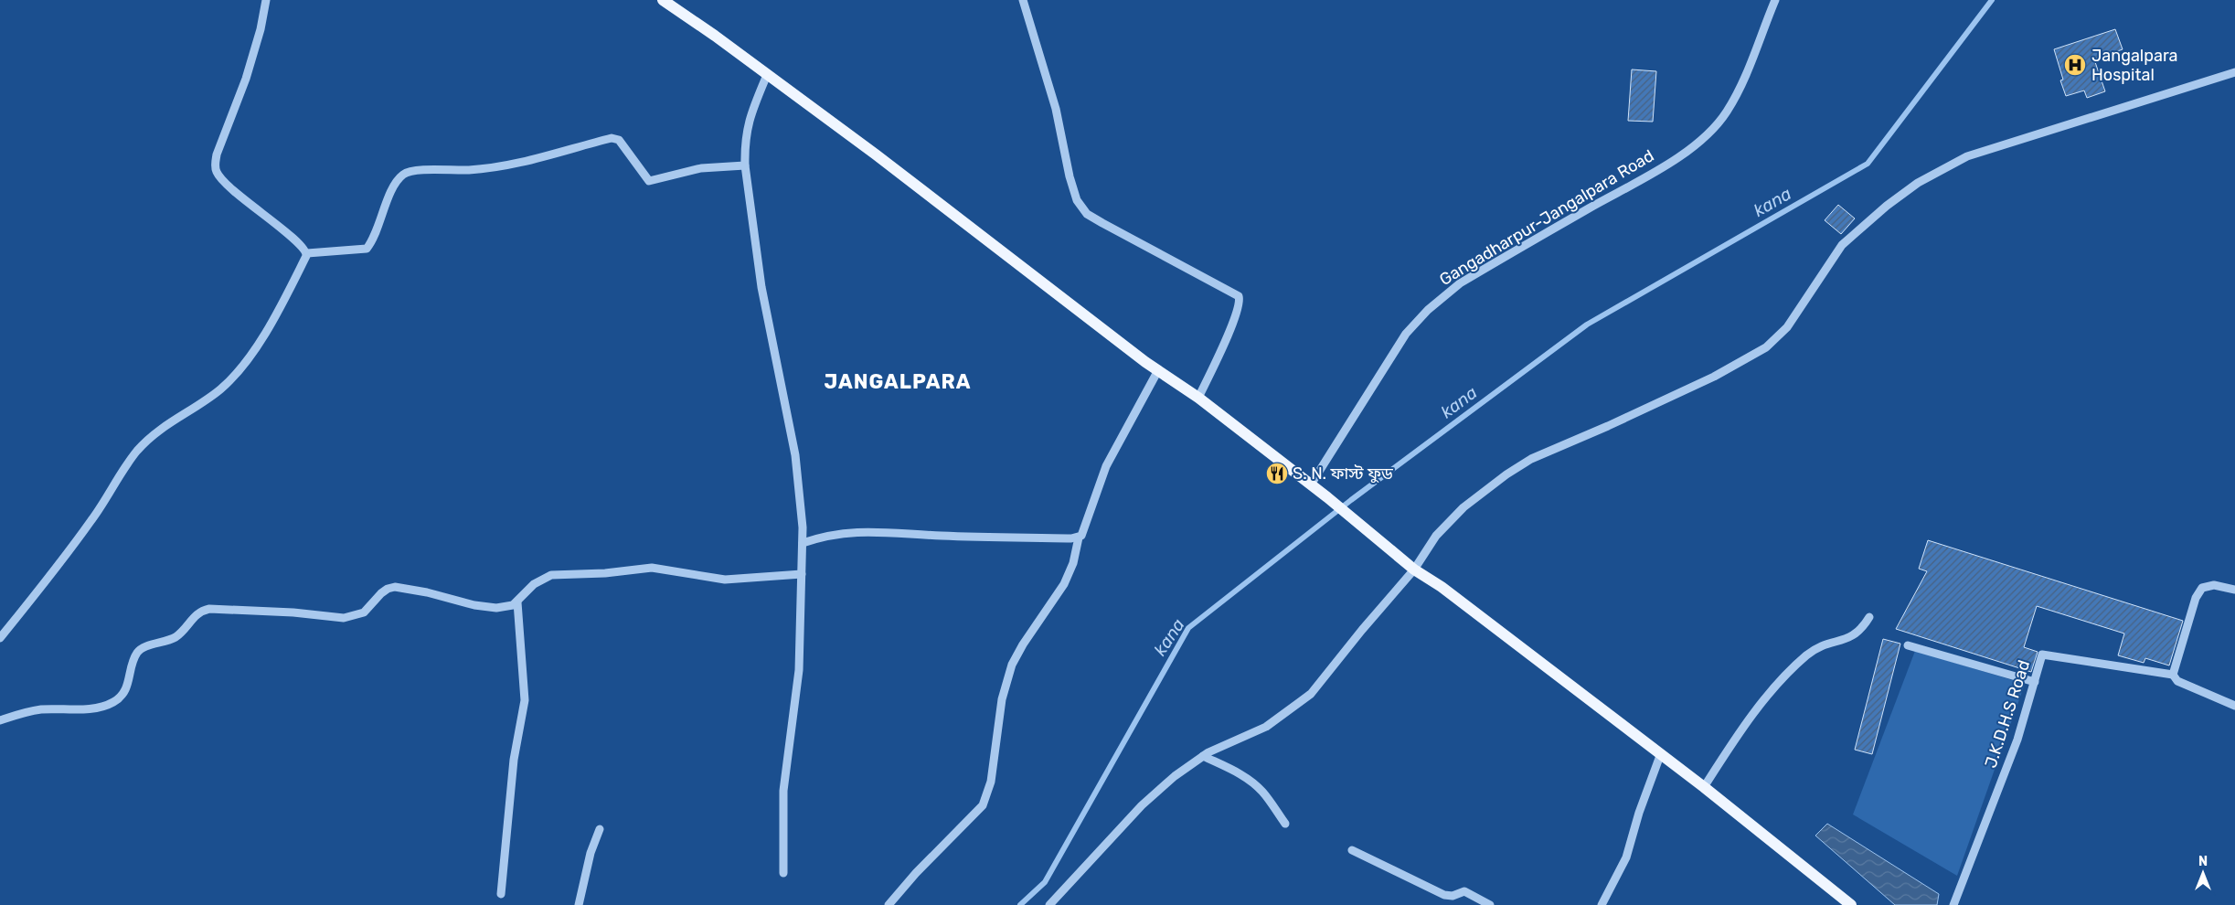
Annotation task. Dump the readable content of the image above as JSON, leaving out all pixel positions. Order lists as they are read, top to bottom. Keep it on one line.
{"streets":{"street":["Gangadharpur-Jangalpara Road","J.K.D.H.S Road"]},"districts":["JANGALPARA"],"water":["kana"],"places":{"hospital":["Jangalpara Hospital"],"restaurant":["S. N. ফাস্ট ফুড"]},"north":"top"}
